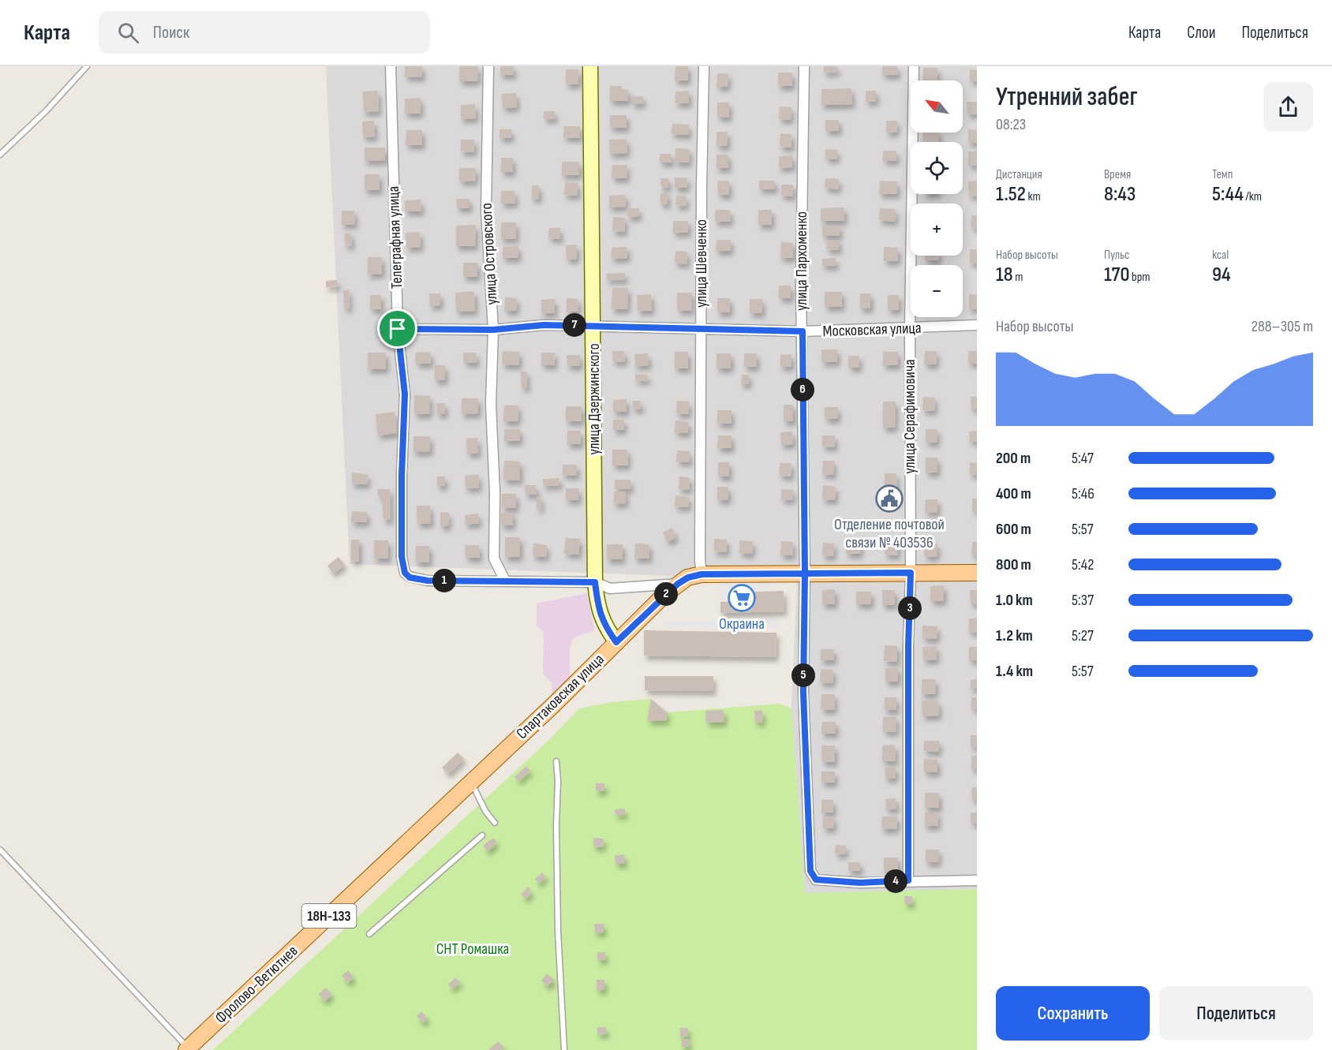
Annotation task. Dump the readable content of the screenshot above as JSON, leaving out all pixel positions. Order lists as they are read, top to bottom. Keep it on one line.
{"streets":{"main road":["Спартаковская улица","18Н-133","Фролово-Ветютнев"],"street":["Телеграфная улица","улица Островского","улица Пархоменко","улица Шевченко","Московская улица","улица Дзержинского","улица Серафимовича"]},"crossings":[["Телеграфная улица","улица Островского"],["Телеграфная улица","Московская улица"],["улица Островского","Московская улица"],["улица Пархоменко","Московская улица"],["улица Пархоменко","улица Серафимовича"],["улица Пархоменко","Спартаковская улица"],["улица Шевченко","Московская улица"],["улица Шевченко","Спартаковская улица"],["Московская улица","улица Дзержинского"],["Московская улица","улица Серафимовича"],["улица Дзержинского","Спартаковская улица"],["улица Серафимовича","Спартаковская улица"],["Спартаковская улица","Фролово-Ветютнев"]],"parks":["СНТ Ромашка"],"places":{"public building":["Отделение почтовой связи № 403536"],"supermarket":["Окраина"]},"north":"top left","page":{"header":"Карта","search":"Поиск","nav":["Карта","Слои","Поделиться"],"heading":["Утренний забег","08:23"],"map_buttons":["+","−"],"stats":[["Дистанция","1.52 km"],["Время","8:43"],["Темп","5:44 /km"],["Набор высоты","18 m"],["Пульс","170 bpm"],["kcal","94"]],"chart":["Набор высоты","288–305 m"],"pins":["7","6","1","2","3","5","4"],"list":[{"name":"200 m","note":"5:47"},{"name":"400 m","note":"5:46"},{"name":"600 m","note":"5:57"},{"name":"800 m","note":"5:42"},{"name":"1.0 km","note":"5:37"},{"name":"1.2 km","note":"5:27"},{"name":"1.4 km","note":"5:57"}],"buttons":["Сохранить","Поделиться"]}}
